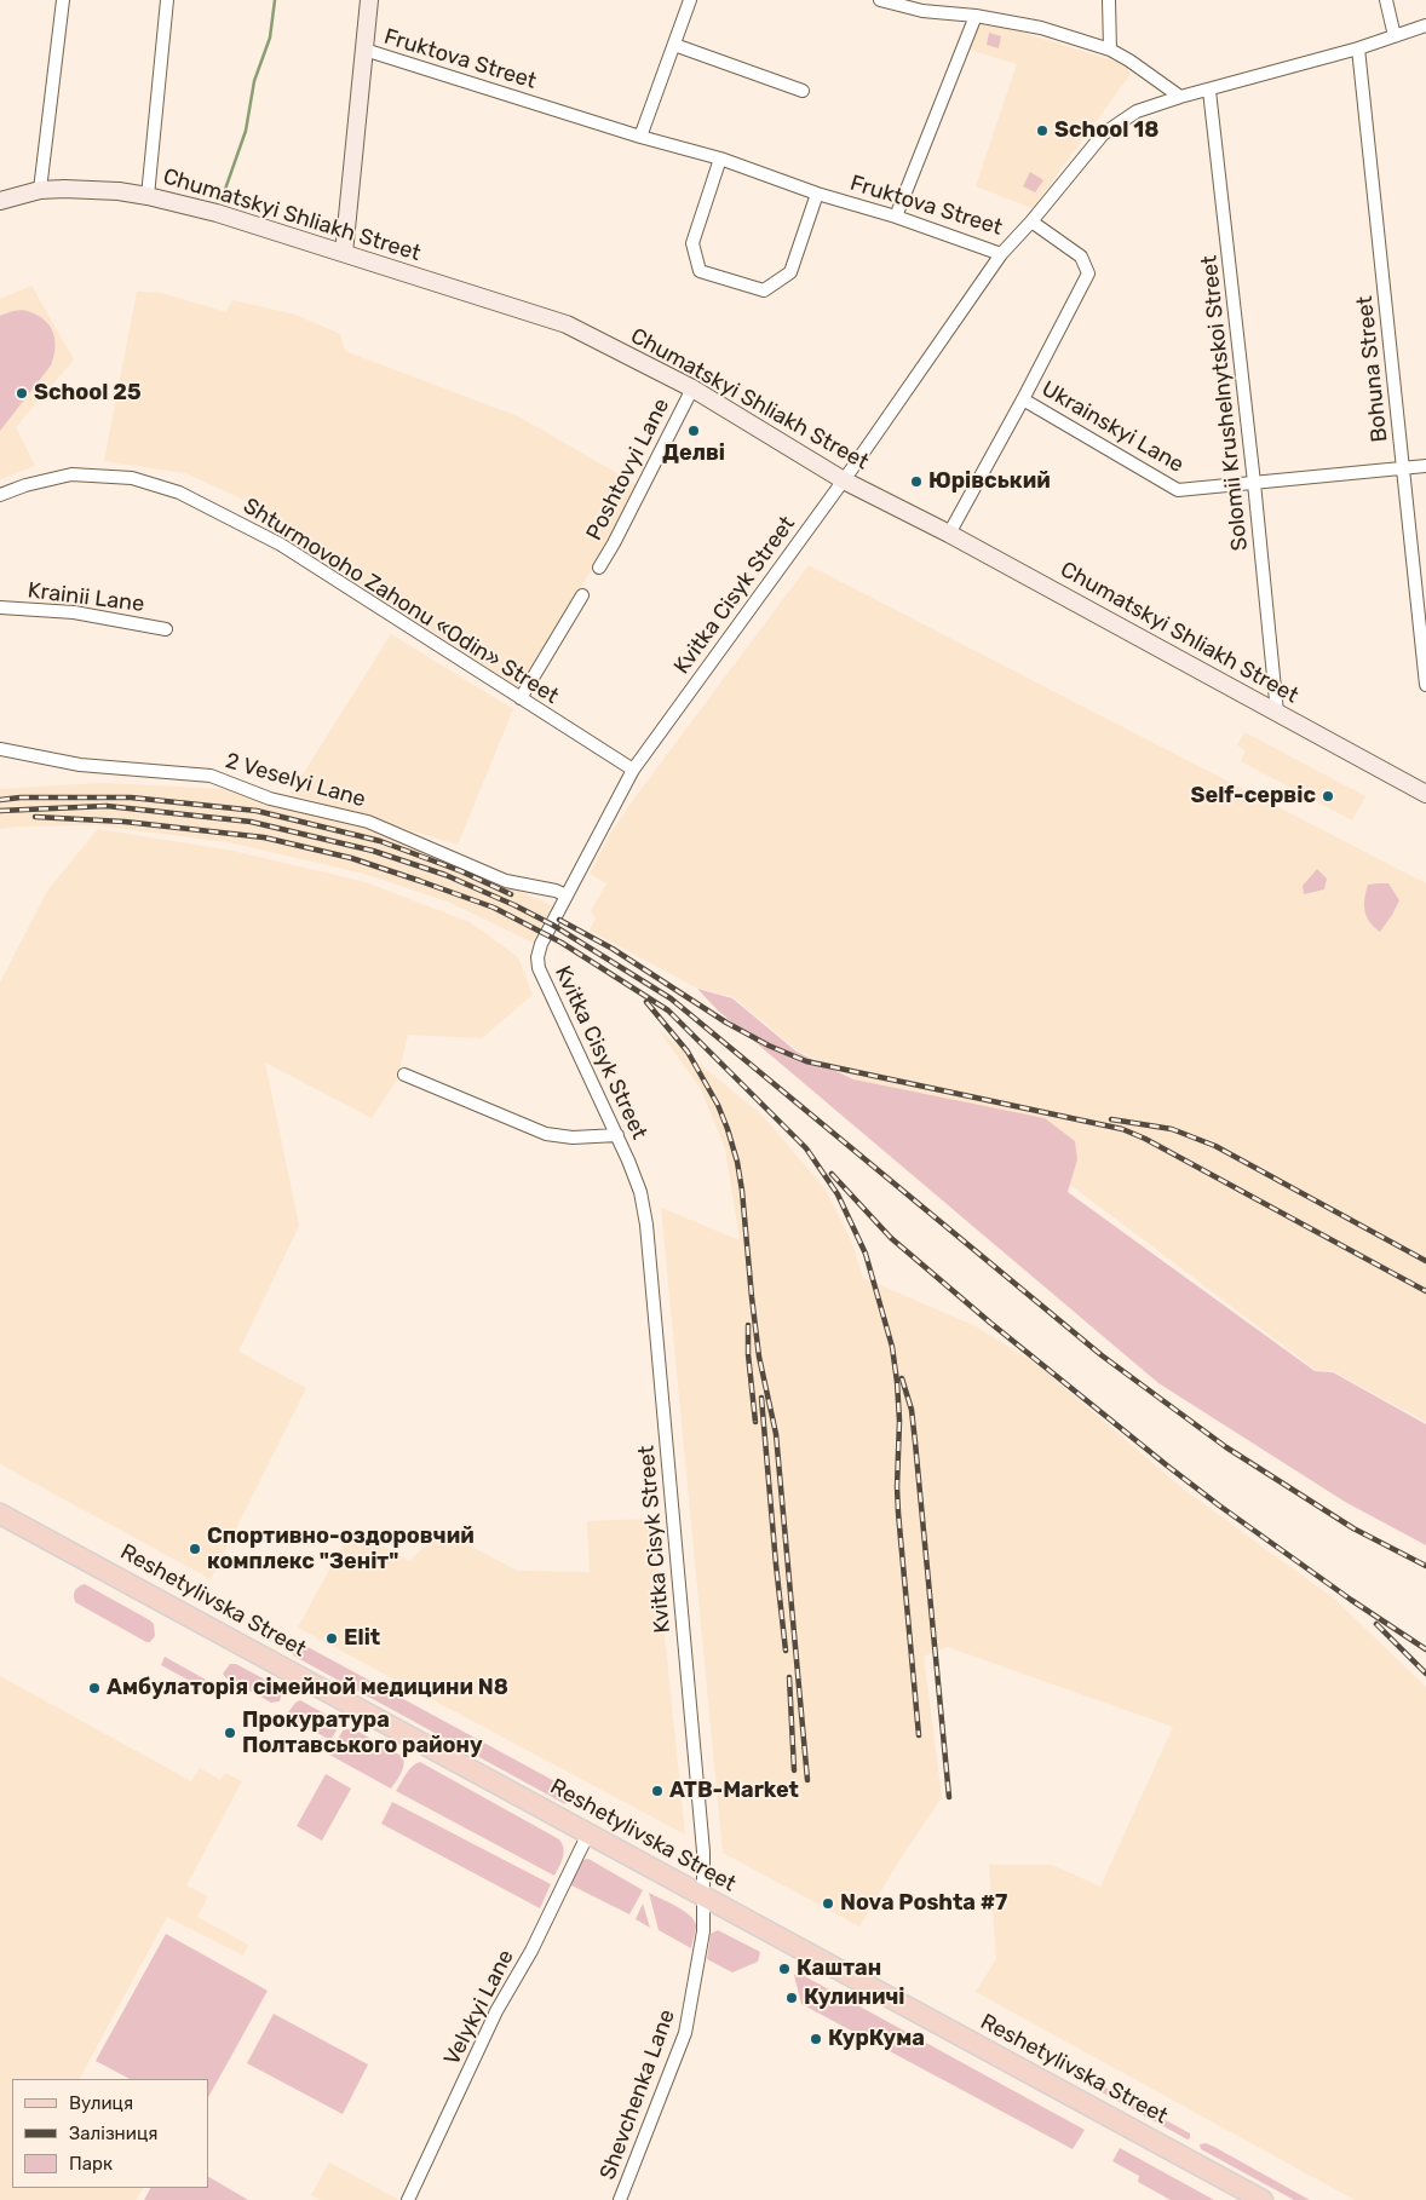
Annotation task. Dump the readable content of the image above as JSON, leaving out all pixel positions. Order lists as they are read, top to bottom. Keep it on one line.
{"streets":{"main road":["Chumatskyi Shliakh Street","Reshetylivska Street"],"street":["Fruktova Street","Bohuna Street","Solomii Krushelnytskoi Street","Ukrainskyi Lane","Poshtovyi Lane","Kvitka Cisyk Street","Krainii Lane","Shturmovoho Zahonu «Odin» Street","2 Veselyi Lane","Velykyi Lane","Shevchenka Lane"]},"crossings":[["Fruktova Street","Bohuna Street"],["Fruktova Street","Solomii Krushelnytskoi Street"],["Fruktova Street","Ukrainskyi Lane"],["Fruktova Street","Kvitka Cisyk Street"],["Chumatskyi Shliakh Street","Solomii Krushelnytskoi Street"],["Chumatskyi Shliakh Street","Ukrainskyi Lane"],["Chumatskyi Shliakh Street","Poshtovyi Lane"],["Chumatskyi Shliakh Street","Kvitka Cisyk Street"],["Bohuna Street","Ukrainskyi Lane"],["Solomii Krushelnytskoi Street","Ukrainskyi Lane"],["Kvitka Cisyk Street","Shturmovoho Zahonu «Odin» Street"],["Kvitka Cisyk Street","2 Veselyi Lane"],["Kvitka Cisyk Street","Reshetylivska Street"],["Kvitka Cisyk Street","Shevchenka Lane"],["Reshetylivska Street","Velykyi Lane"],["Reshetylivska Street","Shevchenka Lane"]],"places":["School 18","School 25","Делві","Юрівський","Self-сервіс","Спортивно-оздоровчий комплекс \"Зеніт\"","Elit","Амбулаторія сімейной медицини N8","Прокуратура Полтавського району","ATB-Market","Nova Poshta #7","Каштан","Кулиничі","КурКума"],"legend":["Вулиця","Залізниця","Парк"]}
